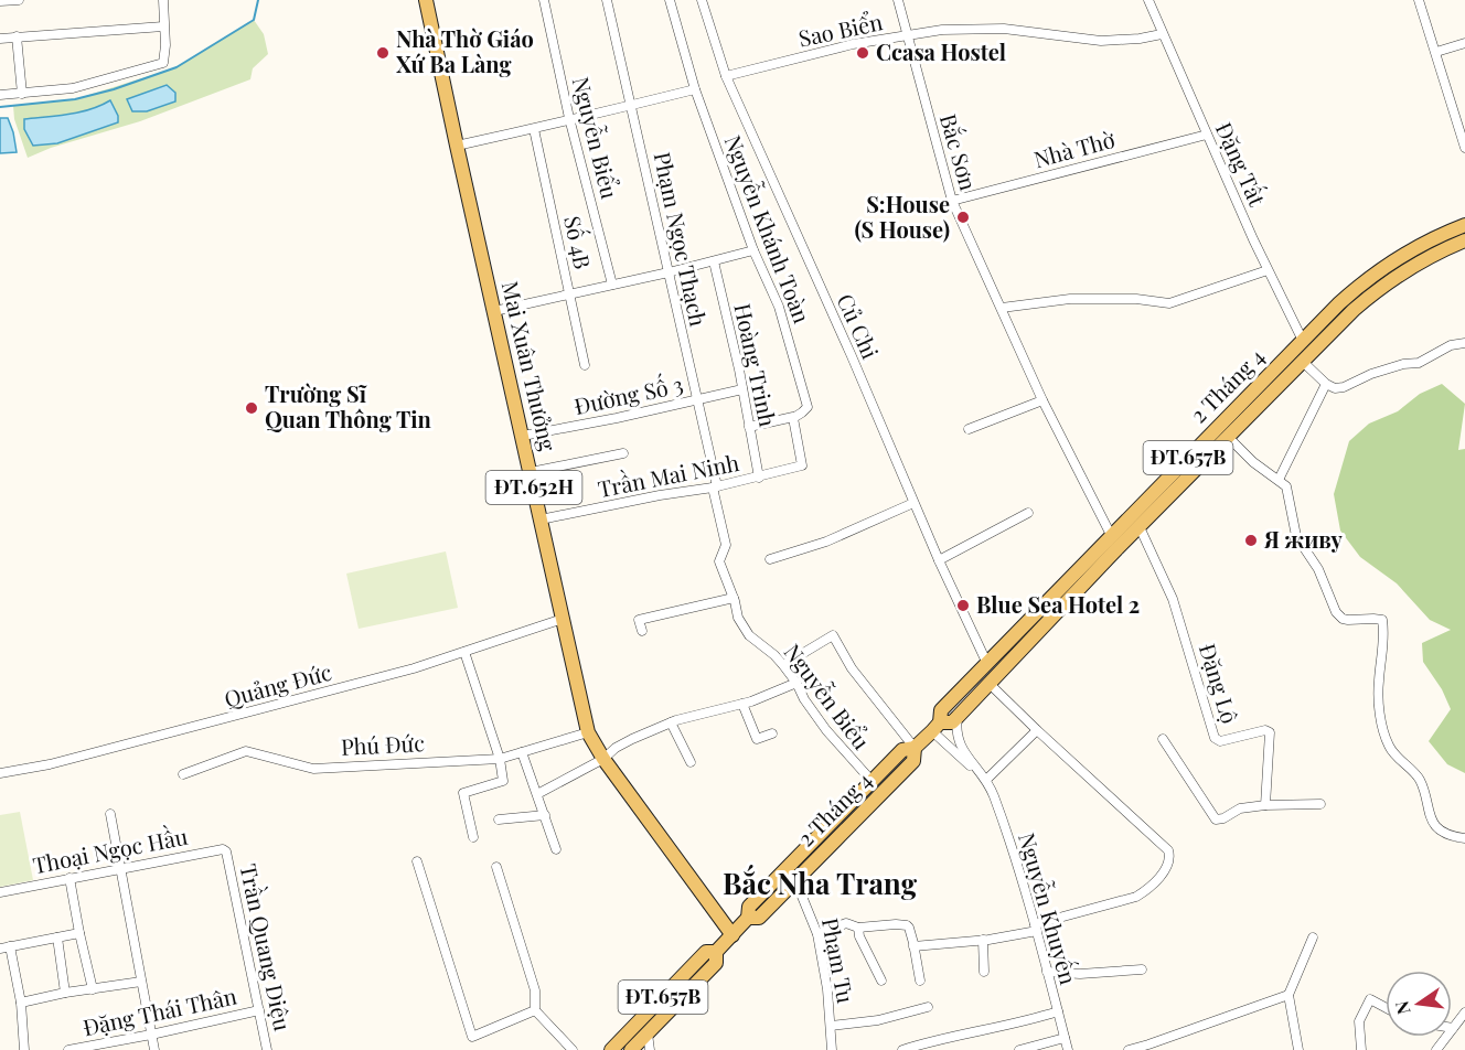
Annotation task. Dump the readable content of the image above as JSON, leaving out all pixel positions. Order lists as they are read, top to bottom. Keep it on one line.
{"streets":{"main road":["Mai Xuân Thưởng","2 Tháng 4","ĐT.657B","ĐT.652H"],"street":["Sao Biển","Nguyễn Biểu","Nhà Thờ","Bắc Sơn","Đặng Tất","Nguyễn Khánh Toàn","Phạm Ngọc Thạch","Số 4B","Củ Chi","Hoàng Trinh","Đường Số 3","Trần Mai Ninh","Đặng Lộ","Quảng Đức","Phú Đức","Thoại Ngọc Hầu","Nguyễn Khuyến","Trần Quang Diệu","Phạm Tu","Đặng Thái Thân"]},"crossings":[["Sao Biển","Bắc Sơn"],["Sao Biển","Đặng Tất"],["Sao Biển","Củ Chi"],["Nguyễn Biểu","Phạm Ngọc Thạch"],["Nguyễn Biểu","2 Tháng 4"],["Nguyễn Biểu","Trần Mai Ninh"],["Nhà Thờ","Bắc Sơn"],["Nhà Thờ","Đặng Tất"],["Bắc Sơn","2 Tháng 4"],["Đặng Tất","2 Tháng 4"],["Nguyễn Khánh Toàn","Trần Mai Ninh"],["Phạm Ngọc Thạch","Đường Số 3"],["Phạm Ngọc Thạch","Trần Mai Ninh"],["Củ Chi","2 Tháng 4"],["Hoàng Trinh","Đường Số 3"],["Hoàng Trinh","Trần Mai Ninh"],["Mai Xuân Thưởng","2 Tháng 4"],["Mai Xuân Thưởng","Đường Số 3"],["Mai Xuân Thưởng","Trần Mai Ninh"],["Mai Xuân Thưởng","Quảng Đức"],["Mai Xuân Thưởng","Phú Đức"],["2 Tháng 4","Đặng Lộ"],["2 Tháng 4","Nguyễn Khuyến"],["2 Tháng 4","Phạm Tu"],["Thoại Ngọc Hầu","Trần Quang Diệu"],["Trần Quang Diệu","Đặng Thái Thân"]],"districts":["Bắc Nha Trang"],"places":["Nhà Thờ Giáo Xứ Ba Làng","Ccasa Hostel","S:House (S House)","Trường Sĩ Quan Thông Tin","Я живу","Blue Sea Hotel 2"],"north":"left"}
